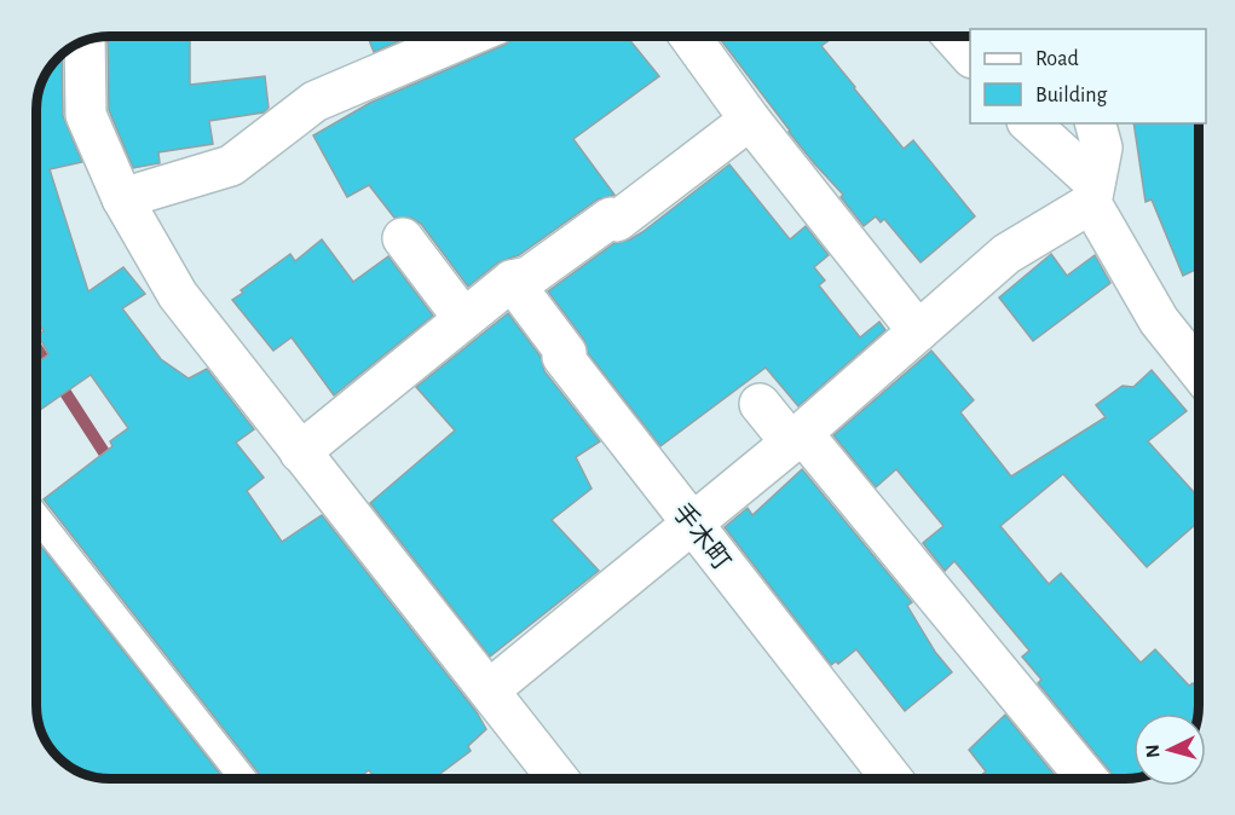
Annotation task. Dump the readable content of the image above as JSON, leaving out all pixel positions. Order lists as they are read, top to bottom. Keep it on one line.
{"streets":{"street":["手木町"]},"legend":["Road","Building"],"north":"left"}
